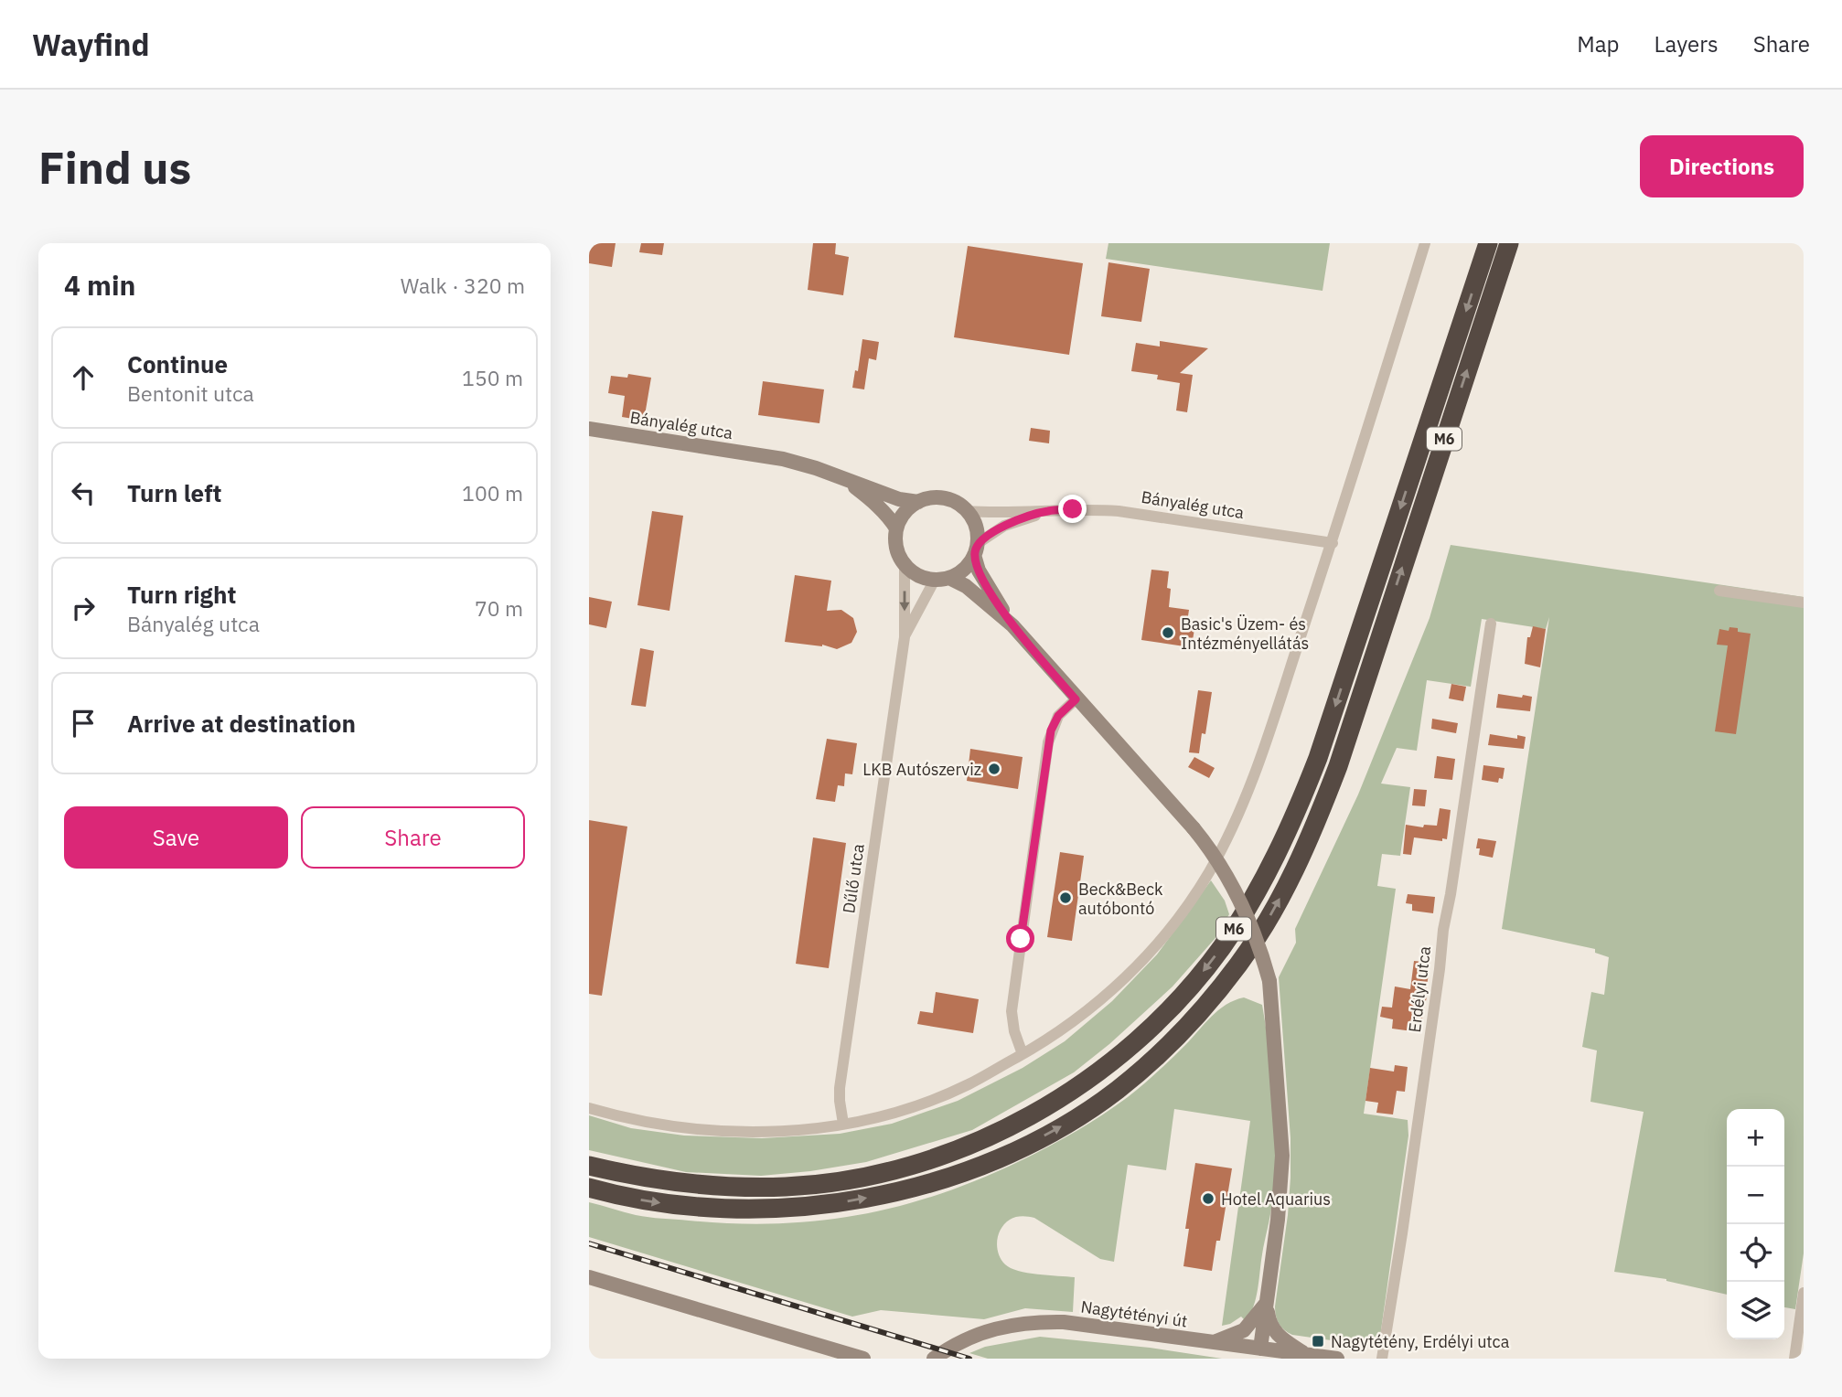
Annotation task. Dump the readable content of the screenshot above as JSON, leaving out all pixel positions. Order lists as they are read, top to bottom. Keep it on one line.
{"streets":{"highway":["M6"],"street":["Bányalég utca","Dűlő utca","Erdélyi utca","Nagytétényi út"]},"crossings":[["Bányalég utca","Dűlő utca"]],"places":{"other":["Basic's Üzem- és Intézményellátás","LKB Autószerviz","Beck&Beck autóbontó","Hotel Aquarius"],"transit":["Nagytétény, Erdélyi utca"]},"page":{"header":"Wayfind","nav":["Map","Layers","Share"],"buttons":["Directions",["Save","Share"]],"title":"Find us","heading":["4 min","Walk · 320 m"],"list":[["Continue","Bentonit utca","150 m"],["Turn left","100 m"],["Turn right","Bányalég utca","70 m"],"Arrive at destination"],"map_buttons":["+","−"]}}
